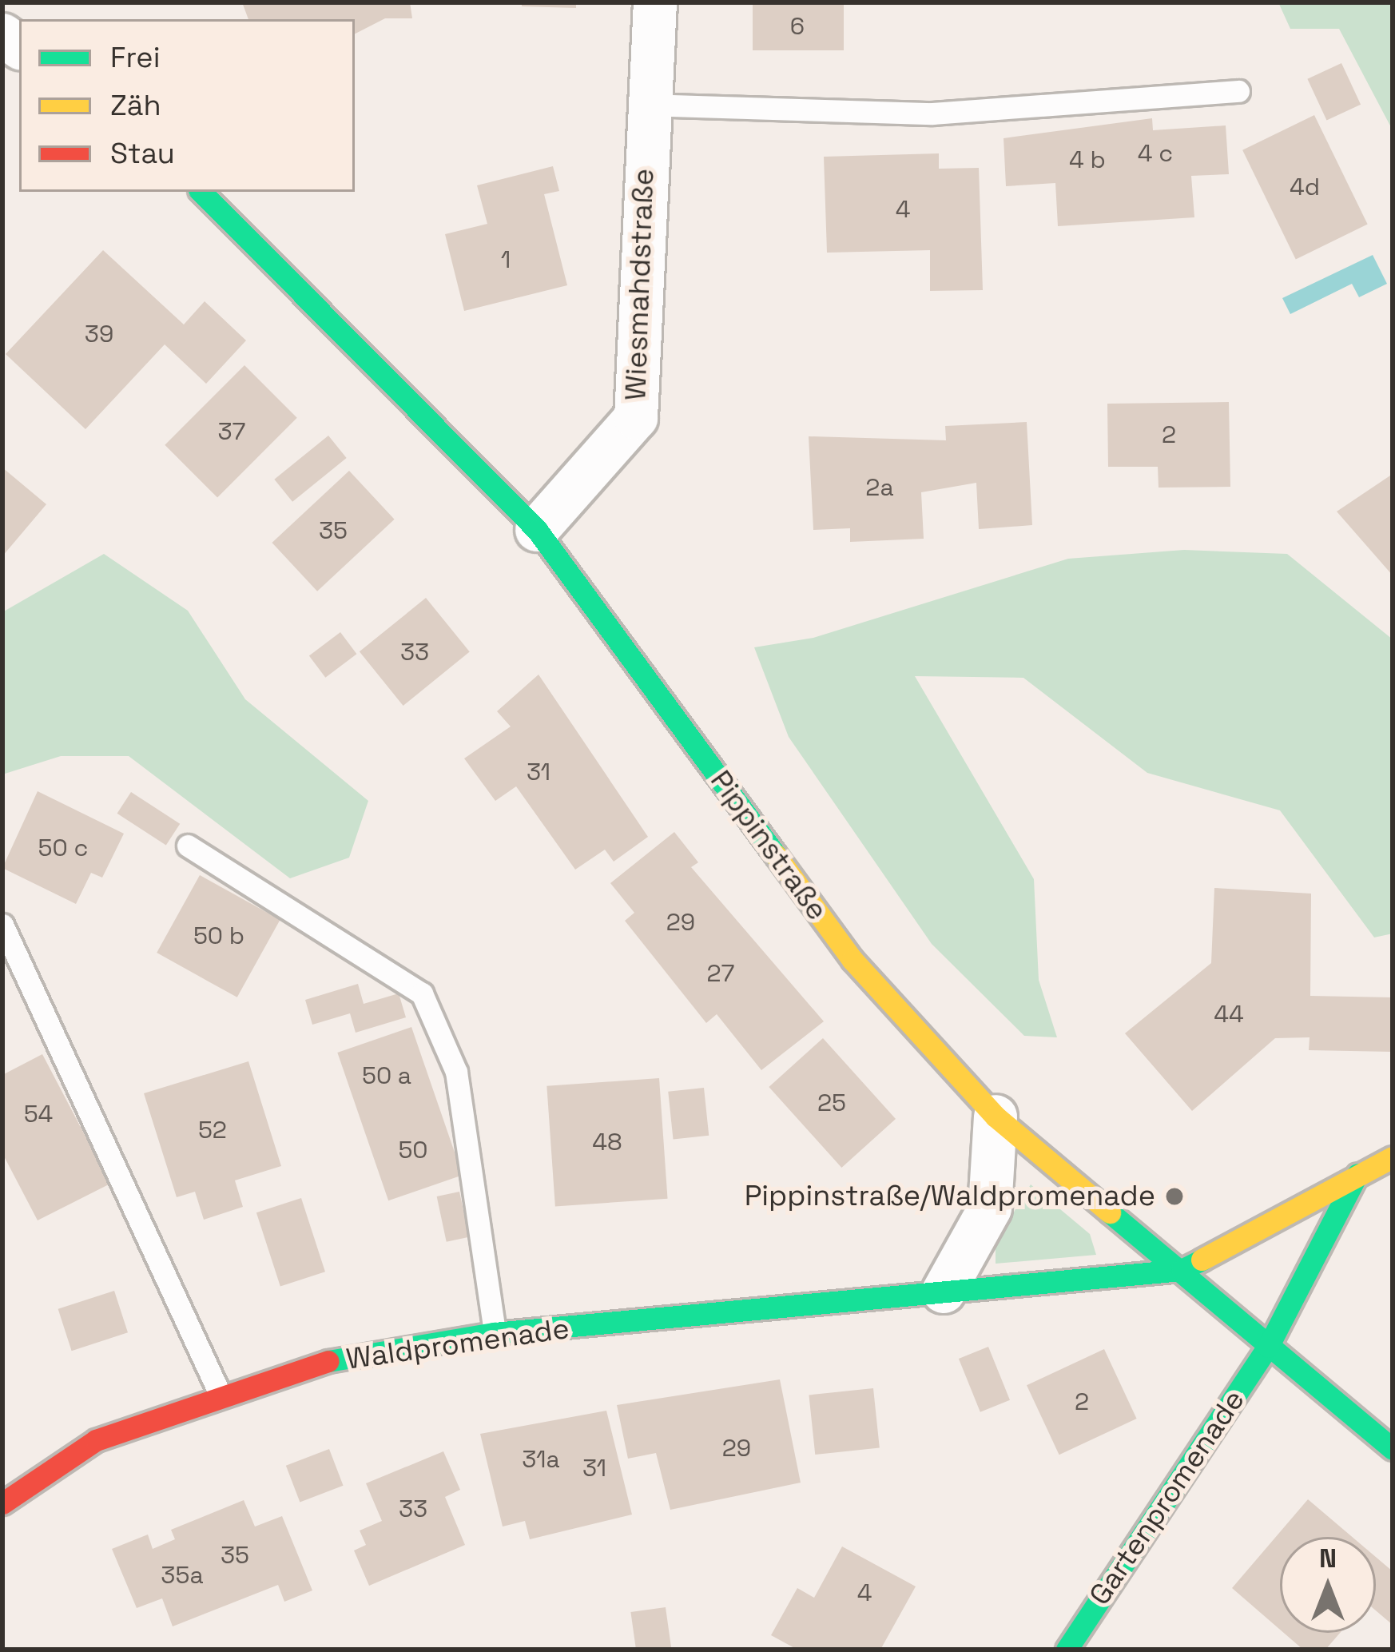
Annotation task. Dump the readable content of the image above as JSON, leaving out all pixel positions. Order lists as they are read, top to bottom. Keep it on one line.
{"streets":{"street":["Wiesmahdstraße","Pippinstraße","Waldpromenade","Gartenpromenade"]},"crossings":[["Wiesmahdstraße","Pippinstraße"],["Pippinstraße","Waldpromenade"],["Pippinstraße","Gartenpromenade"]],"places":["Pippinstraße/Waldpromenade"],"house_numbers":["6","4 c","4 b","4d","4","1","39","37","2","2a","35","33","31","50 c","29","50 b","27","44","50 a","25","54","52","48","50","2","29","31a","31","33","35","35a","4"],"legend":["Frei","Zäh","Stau"],"north":"top"}
